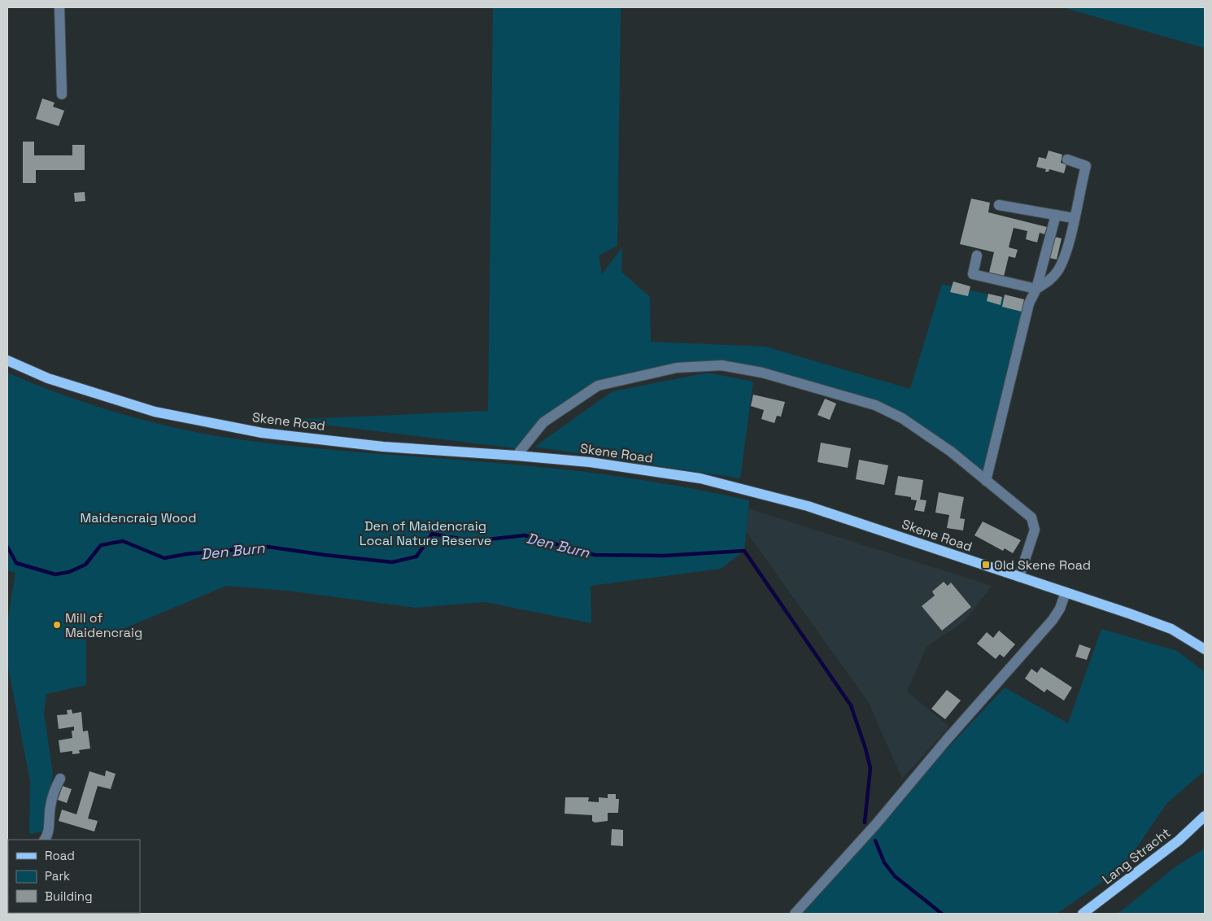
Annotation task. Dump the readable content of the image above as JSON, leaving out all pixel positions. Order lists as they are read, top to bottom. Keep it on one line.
{"streets":{"main road":["Skene Road","Lang Stracht"]},"water":["Den Burn"],"parks":["Maidencraig Wood","Den of Maidencraig Local Nature Reserve"],"places":{"transit":["Old Skene Road"],"other":["Mill of Maidencraig"]},"legend":["Road","Park","Building"]}
